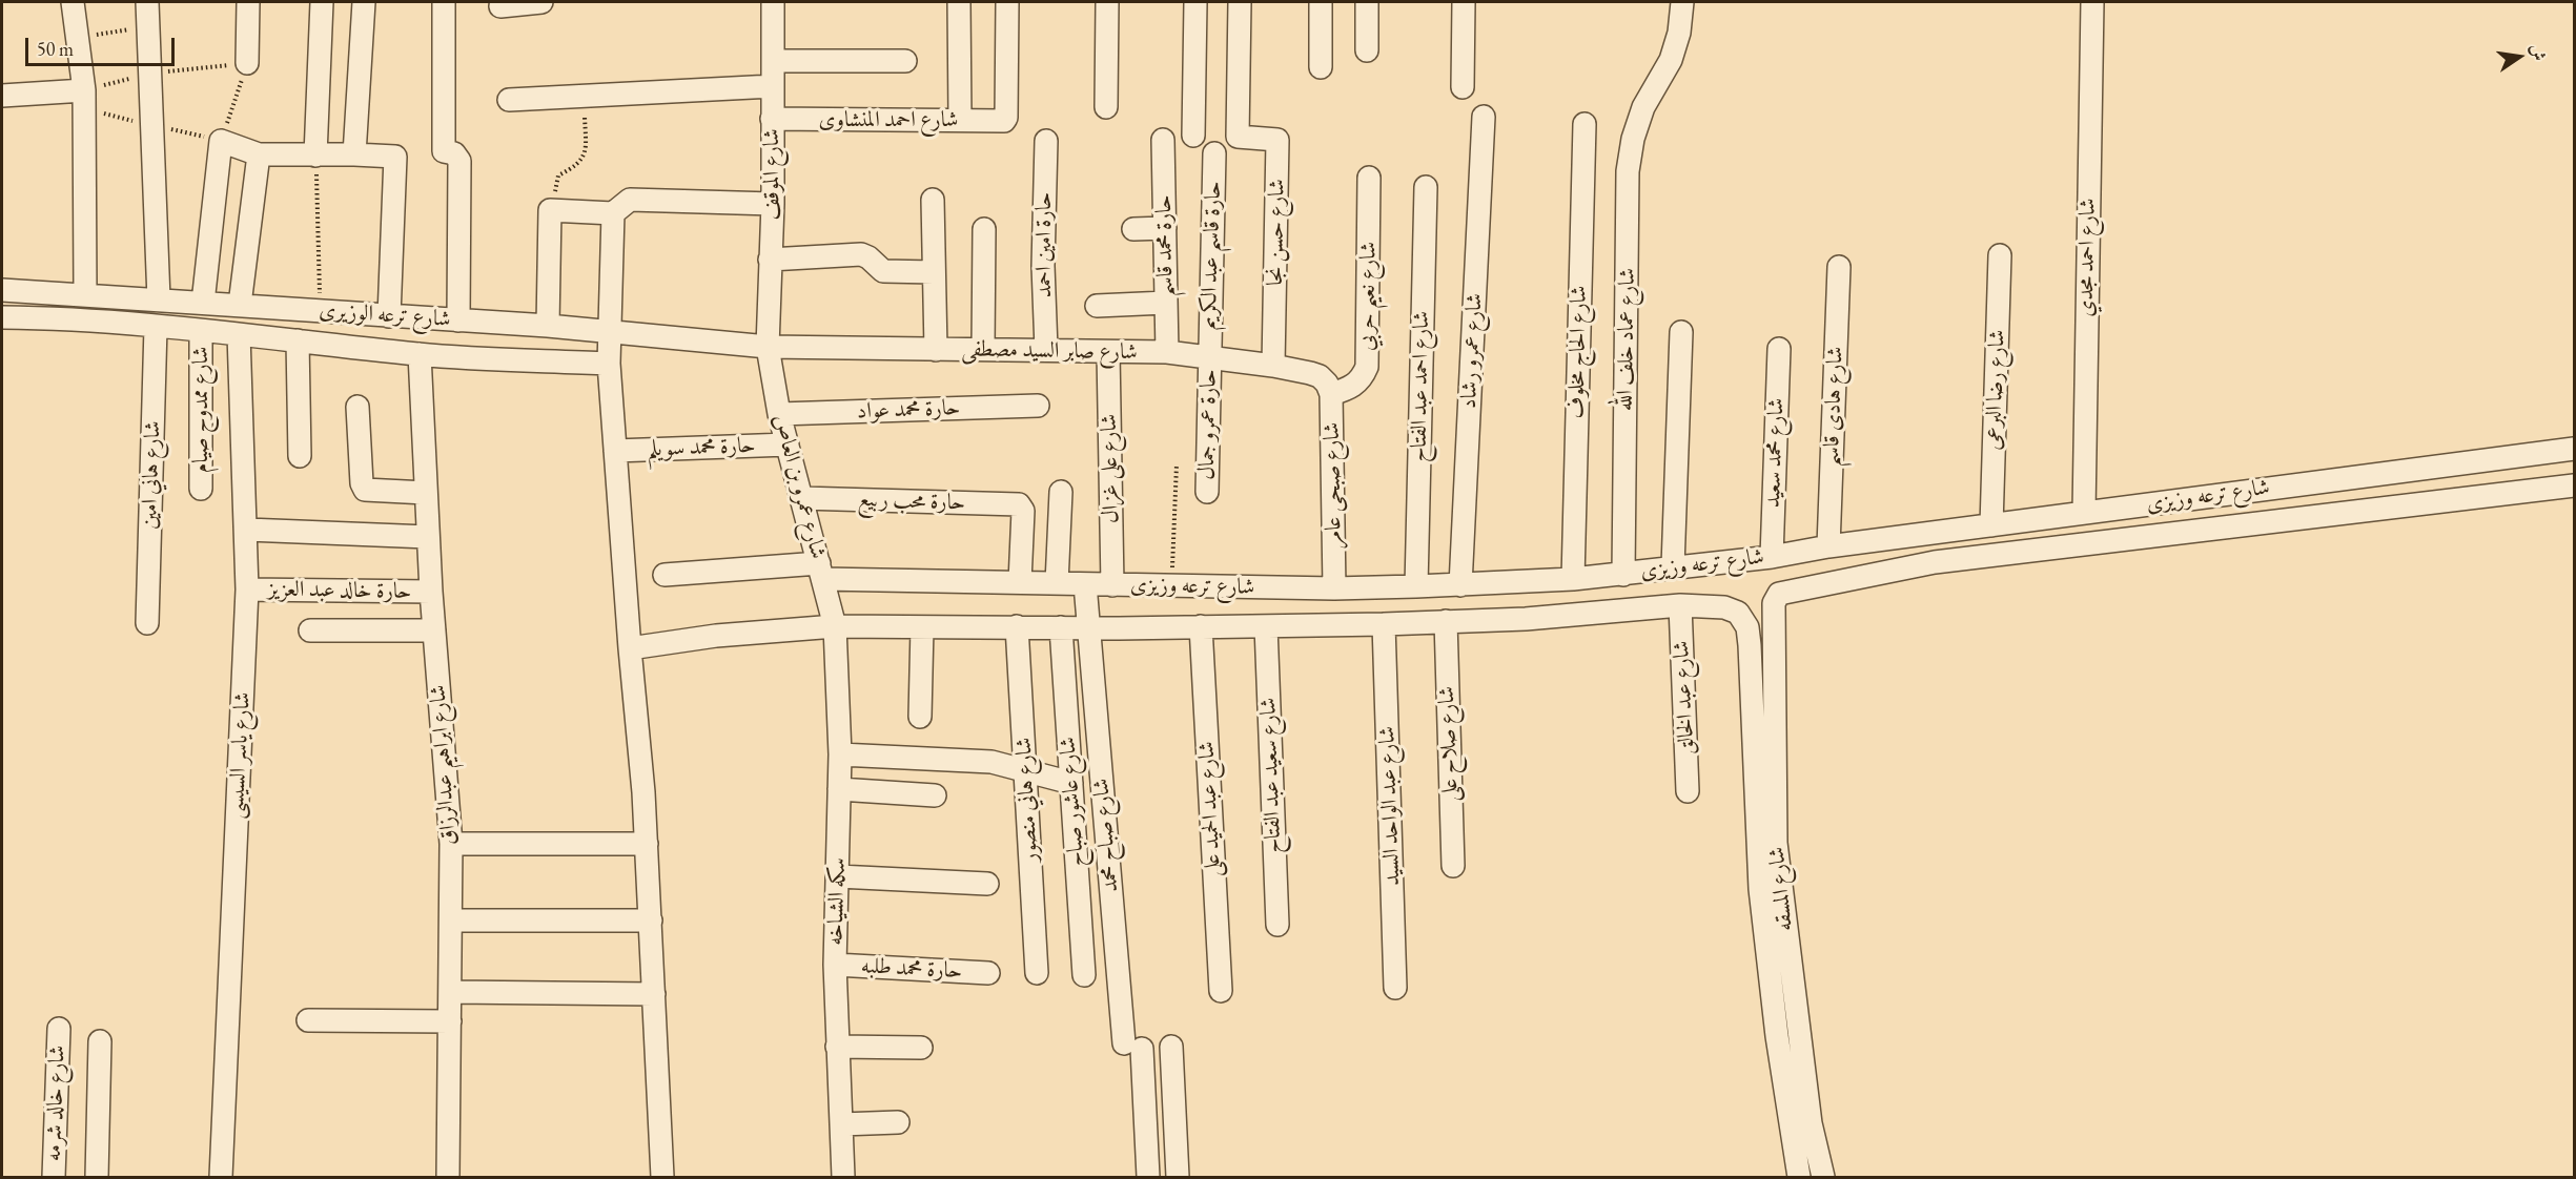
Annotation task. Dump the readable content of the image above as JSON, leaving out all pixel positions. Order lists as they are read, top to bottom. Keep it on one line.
{"streets":{"street":["شارع احمد المنشاوى","شارع الموقف","شارع حسن نجا","حارة امين احمد","حارة محمد قاسم","حارة قاسم عبد الكريم","شارع احمد مجدي","شارع نعيم حربي","شارع ترعه الوزيرى","شارع عماد خلف الله","شارع صابر السيد مصطفى","شارع عمرو رشاد","شارع الحاج مخلوف","شارع احمد عبد الفتاح","شارع رضا البرعى","شارع هادى قاسم","شارع ممدوح صيام","حارة محمد عواد","حارة عمرو جمال","حارة محمد سويلم","شارع محمد سعيد","شارع على غزال","شارع هاني امين","شارع صبحى عامر","شارع عمرو بن العاص","شارع ترعه وزيزى","حارة محب ربيع","حارة خالد عبد العزيز","شارع عبد الخالق","شارع صلاح على","شارع ياسر السيسى","شارع ابراهيم عبدالرزاق","شارع سعيد عبد الفتاح","شارع هاني منصور","شارع عاشور صباح","شارع عبد الواحد السيد","شارع عبد الحميد على","شارع صباح محمد","شارع المسقه","سكه الشياخه","حارة محمد طلبه","شارع خالد شرمه"]},"crossings":[["شارع احمد المنشاوى","شارع الموقف"],["شارع الموقف","شارع ترعه الوزيرى"],["شارع الموقف","شارع صابر السيد مصطفى"],["شارع الموقف","شارع عمرو بن العاص"],["شارع حسن نجا","شارع صابر السيد مصطفى"],["حارة امين احمد","شارع صابر السيد مصطفى"],["حارة محمد قاسم","شارع صابر السيد مصطفى"],["حارة قاسم عبد الكريم","شارع صابر السيد مصطفى"],["حارة قاسم عبد الكريم","حارة عمرو جمال"],["شارع احمد مجدي","شارع ترعه وزيزى"],["شارع نعيم حربي","شارع صابر السيد مصطفى"],["شارع نعيم حربي","شارع صبحى عامر"],["شارع ترعه الوزيرى","شارع صابر السيد مصطفى"],["شارع ترعه الوزيرى","شارع ممدوح صيام"],["شارع ترعه الوزيرى","شارع هاني امين"],["شارع ترعه الوزيرى","شارع عمرو بن العاص"],["شارع ترعه الوزيرى","شارع ياسر السيسى"],["شارع ترعه الوزيرى","شارع ابراهيم عبدالرزاق"],["شارع عماد خلف الله","شارع ترعه وزيزى"],["شارع صابر السيد مصطفى","حارة عمرو جمال"],["شارع صابر السيد مصطفى","شارع على غزال"],["شارع صابر السيد مصطفى","شارع صبحى عامر"],["شارع صابر السيد مصطفى","شارع عمرو بن العاص"],["شارع عمرو رشاد","شارع ترعه وزيزى"],["شارع الحاج مخلوف","شارع ترعه وزيزى"],["شارع احمد عبد الفتاح","شارع ترعه وزيزى"],["شارع رضا البرعى","شارع ترعه وزيزى"],["شارع هادى قاسم","شارع ترعه وزيزى"],["حارة محمد عواد","شارع عمرو بن العاص"],["حارة محمد سويلم","شارع عمرو بن العاص"],["شارع محمد سعيد","شارع ترعه وزيزى"],["شارع على غزال","شارع ترعه وزيزى"],["شارع صبحى عامر","شارع ترعه وزيزى"],["شارع عمرو بن العاص","شارع ترعه وزيزى"],["شارع عمرو بن العاص","حارة محب ربيع"],["شارع عمرو بن العاص","سكه الشياخه"],["شارع ترعه وزيزى","حارة محب ربيع"],["شارع ترعه وزيزى","شارع عبد الخالق"],["شارع ترعه وزيزى","شارع صلاح على"],["شارع ترعه وزيزى","شارع سعيد عبد الفتاح"],["شارع ترعه وزيزى","شارع هاني منصور"],["شارع ترعه وزيزى","شارع عاشور صباح"],["شارع ترعه وزيزى","شارع عبد الواحد السيد"],["شارع ترعه وزيزى","شارع عبد الحميد على"],["شارع ترعه وزيزى","شارع صباح محمد"],["شارع ترعه وزيزى","شارع المسقه"],["شارع ترعه وزيزى","سكه الشياخه"],["حارة خالد عبد العزيز","شارع ياسر السيسى"],["حارة خالد عبد العزيز","شارع ابراهيم عبدالرزاق"],["سكه الشياخه","حارة محمد طلبه"]],"scale_bar":"50 m","north":"right"}
